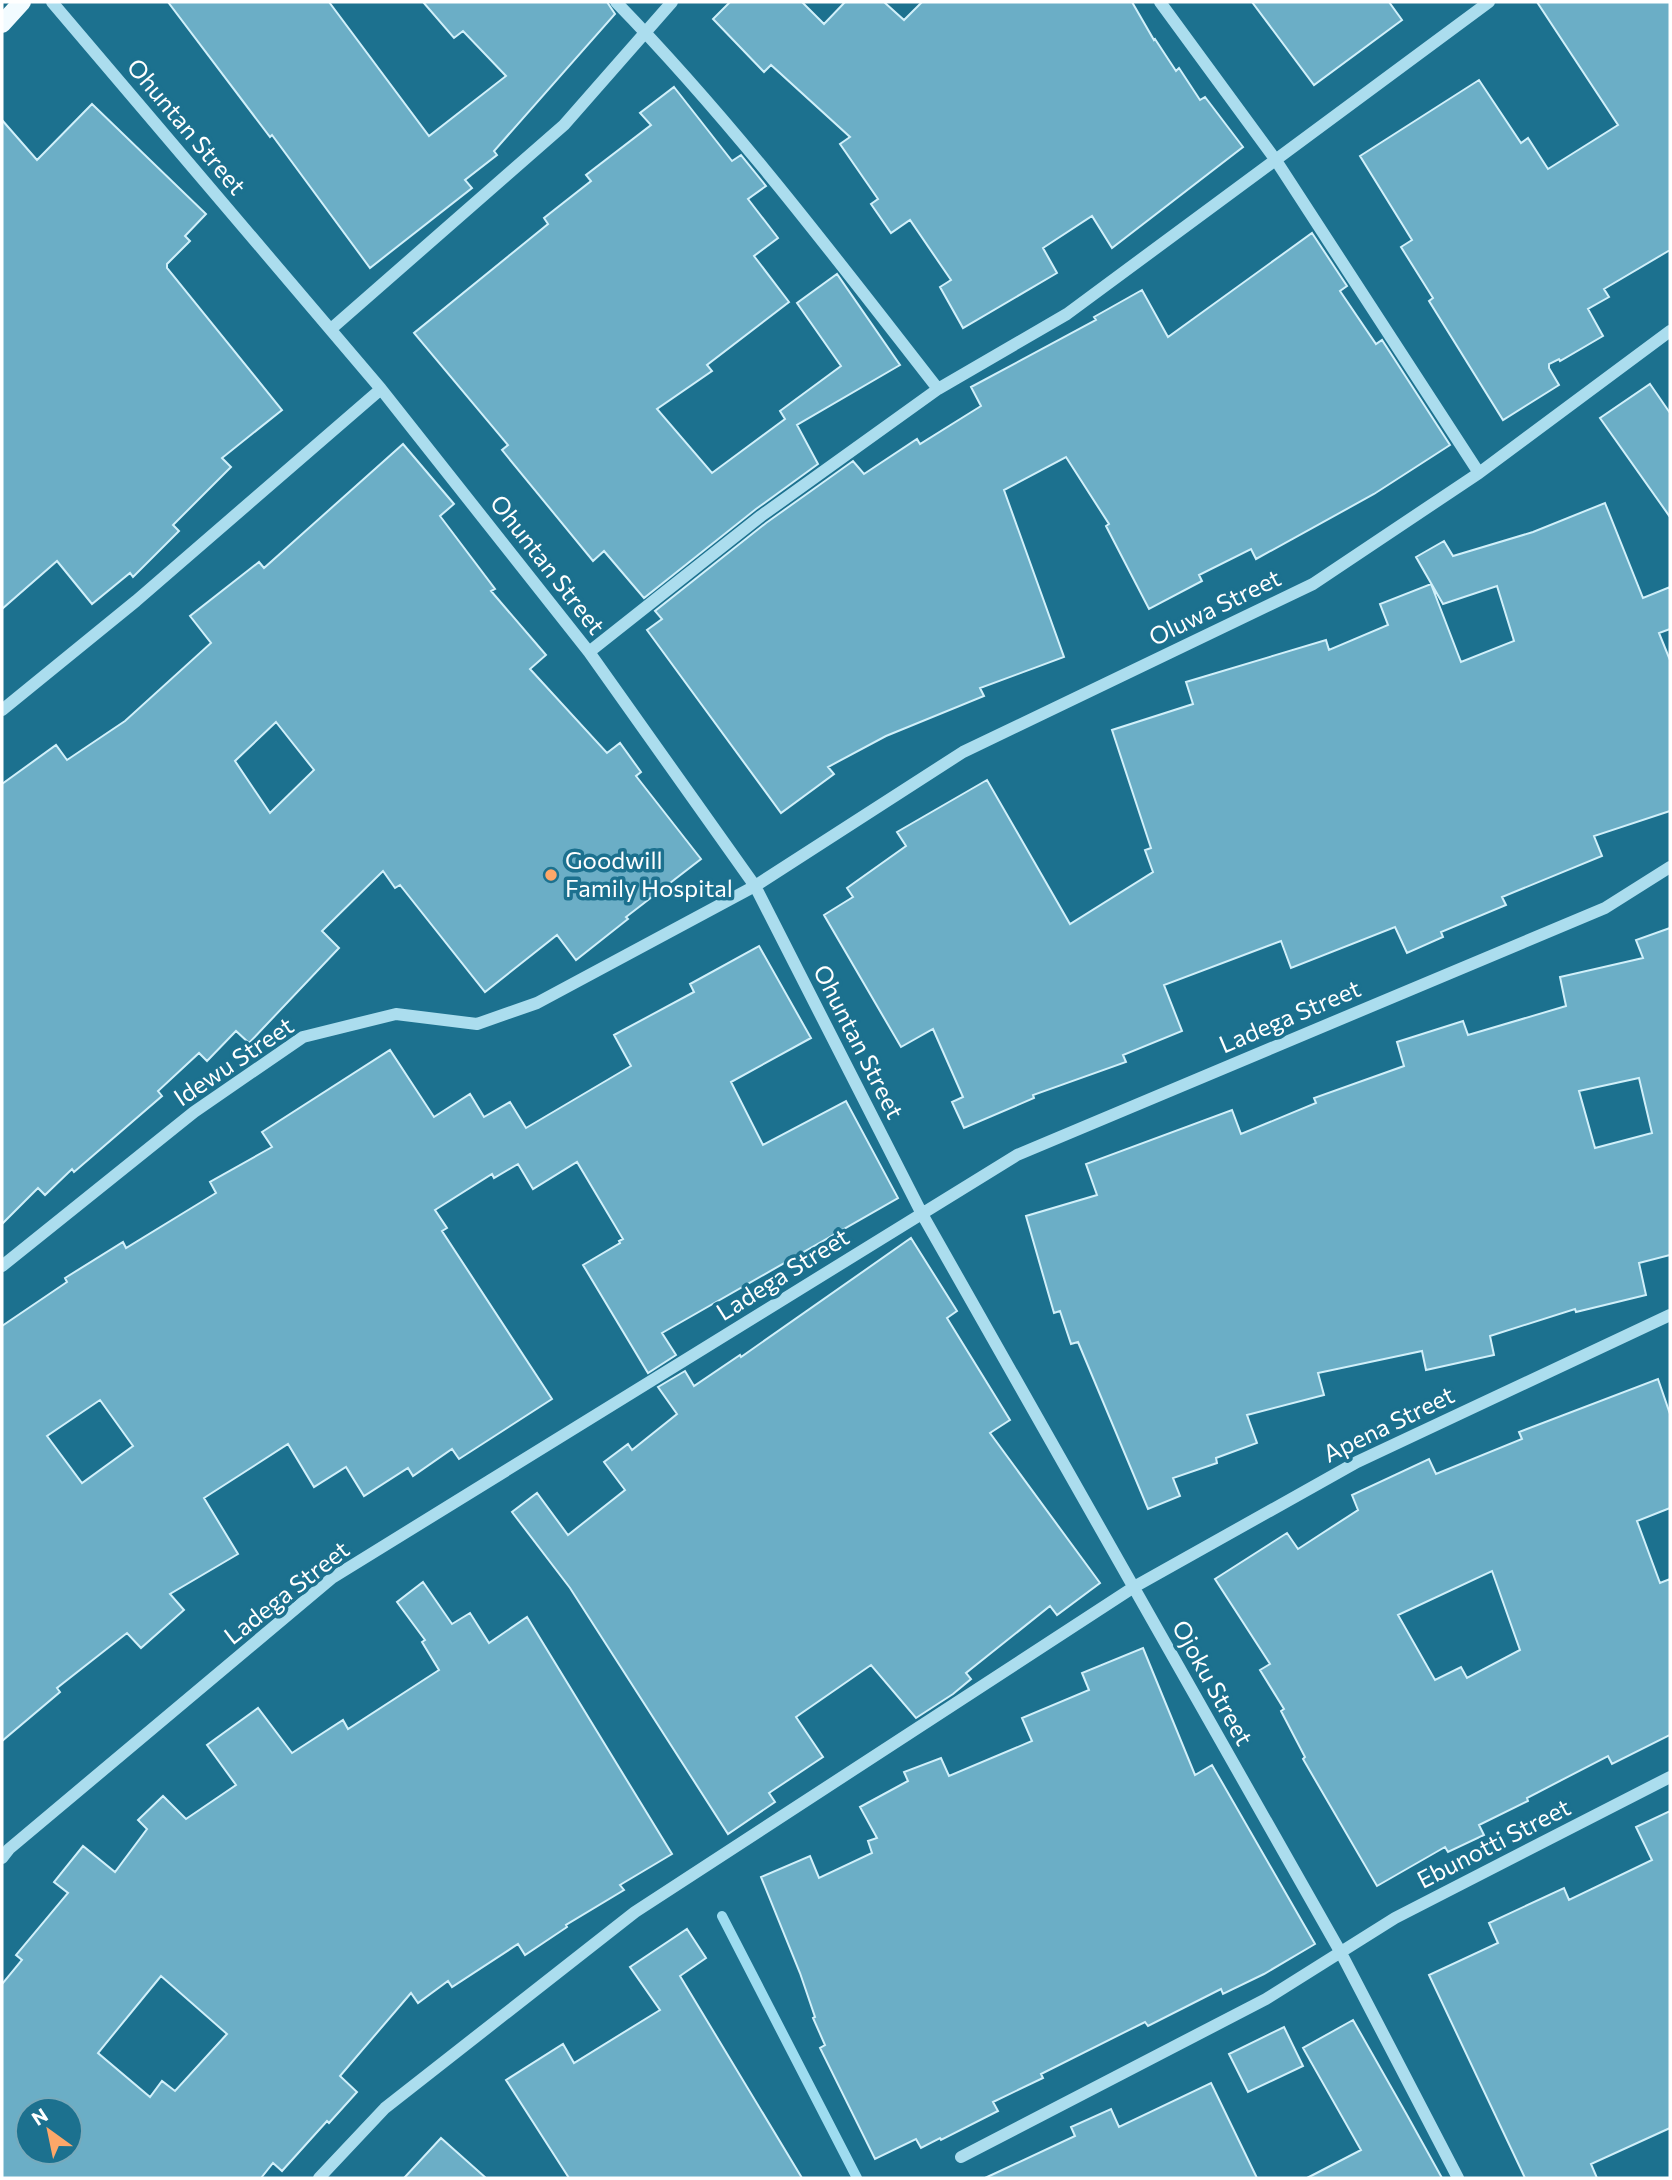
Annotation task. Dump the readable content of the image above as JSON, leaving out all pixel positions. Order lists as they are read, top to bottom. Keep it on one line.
{"streets":{"street":["Ohuntan Street","Oluwa Street","Ladega Street","Idewu Street","Apena Street","Ojoku Street","Ebunotti Street"]},"crossings":[["Ohuntan Street","Oluwa Street"],["Ohuntan Street","Ladega Street"],["Ohuntan Street","Idewu Street"],["Ohuntan Street","Ojoku Street"],["Oluwa Street","Idewu Street"],["Ladega Street","Ojoku Street"],["Apena Street","Ojoku Street"],["Ojoku Street","Ebunotti Street"]],"places":["Goodwill Family Hospital"],"north":"top left"}
